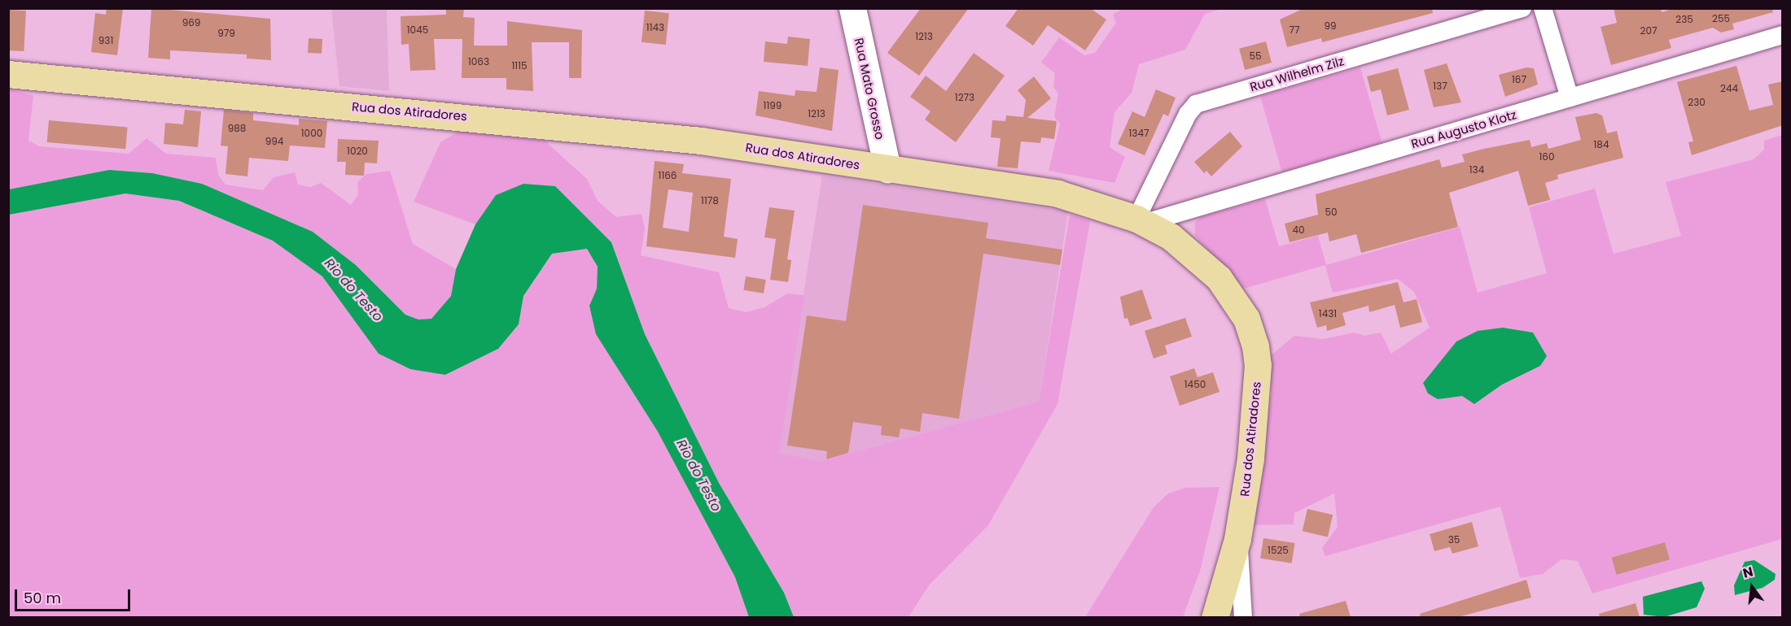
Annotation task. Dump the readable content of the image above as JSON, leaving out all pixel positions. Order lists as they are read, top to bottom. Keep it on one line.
{"streets":{"main road":["Rua dos Atiradores"],"street":["Rua Wilhelm Zilz","Rua Mato Grosso","Rua Augusto Klotz"]},"crossings":[["Rua Wilhelm Zilz","Rua dos Atiradores"],["Rua Wilhelm Zilz","Rua Augusto Klotz"],["Rua Mato Grosso","Rua dos Atiradores"],["Rua dos Atiradores","Rua Augusto Klotz"]],"water":["Rio do Testo"],"house_numbers":["255","235","969","99","1143","1045","77","207","979","1213","931","55","1063","1115","167","137","244","1273","230","1199","1213","988","1000","1347","994","184","1020","160","134","1166","1178","50","40","1431","1450","35","1525"],"scale_bar":"50 m","north":"top"}
